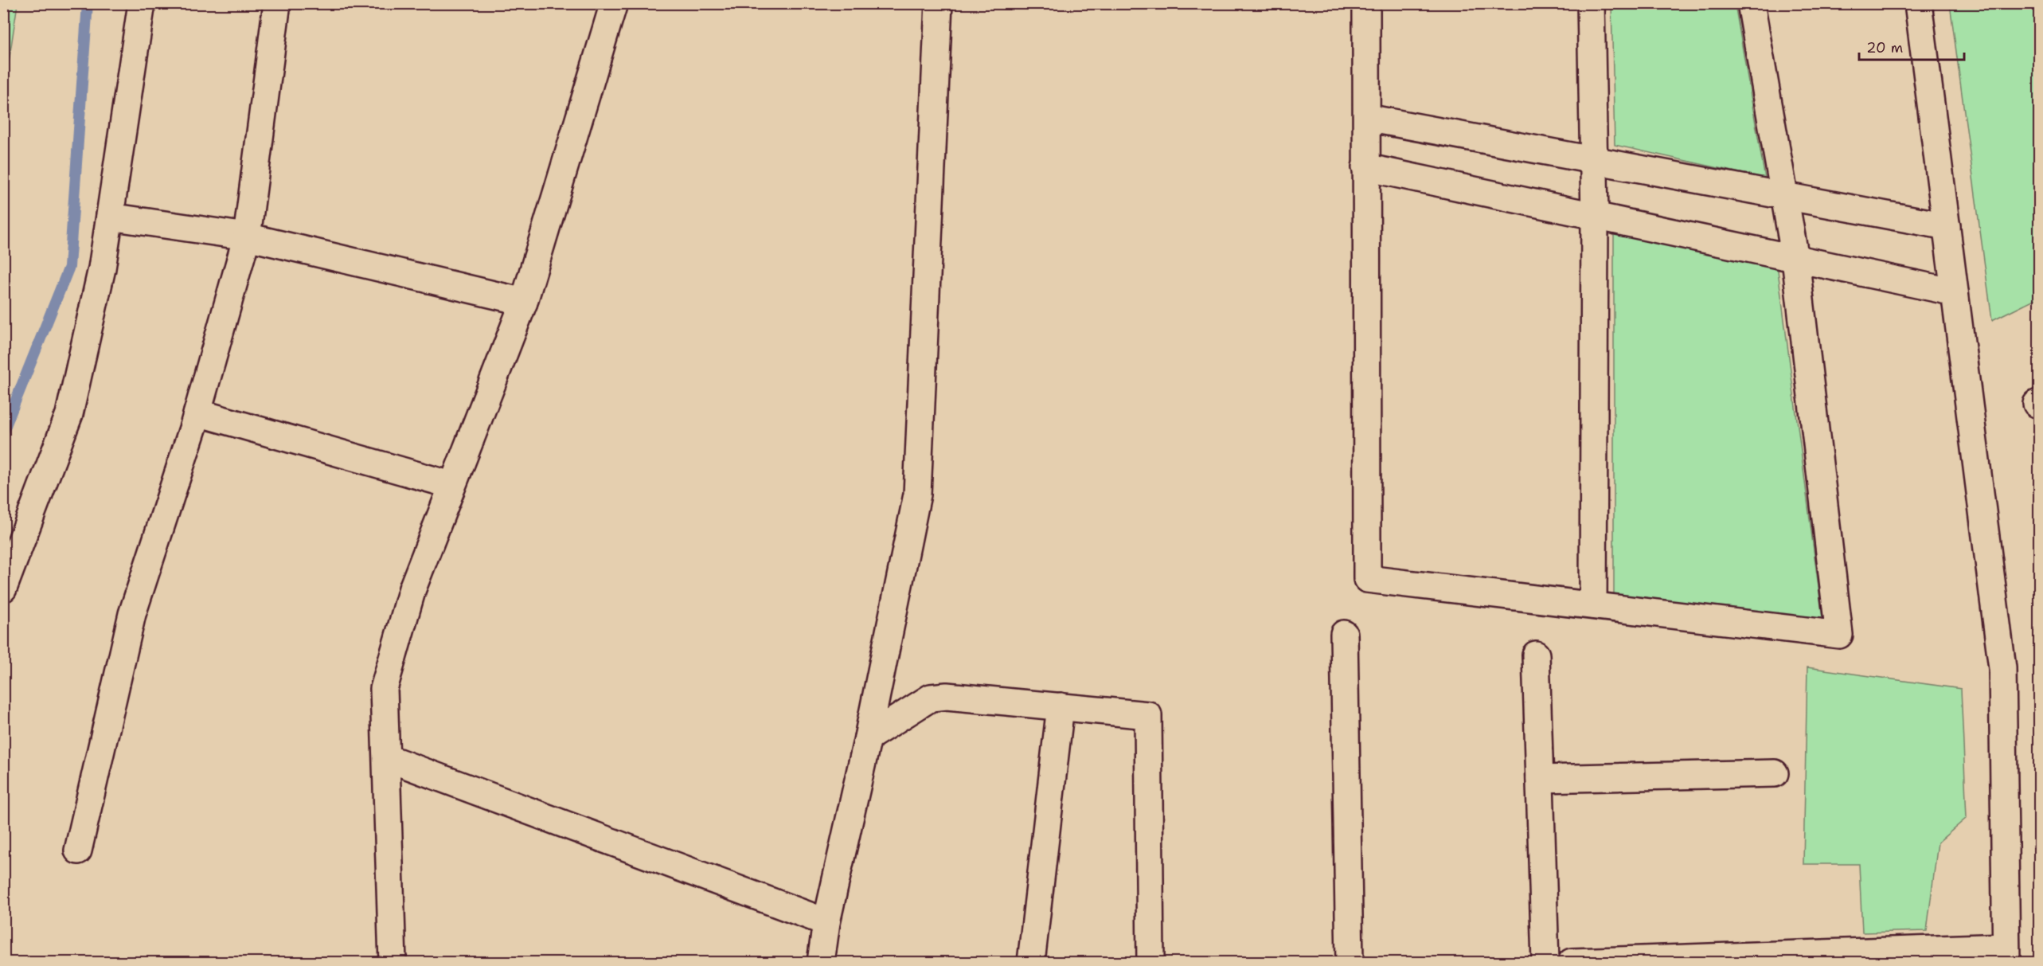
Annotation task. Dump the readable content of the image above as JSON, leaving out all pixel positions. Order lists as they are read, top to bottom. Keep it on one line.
{"scale_bar":"20 m"}
